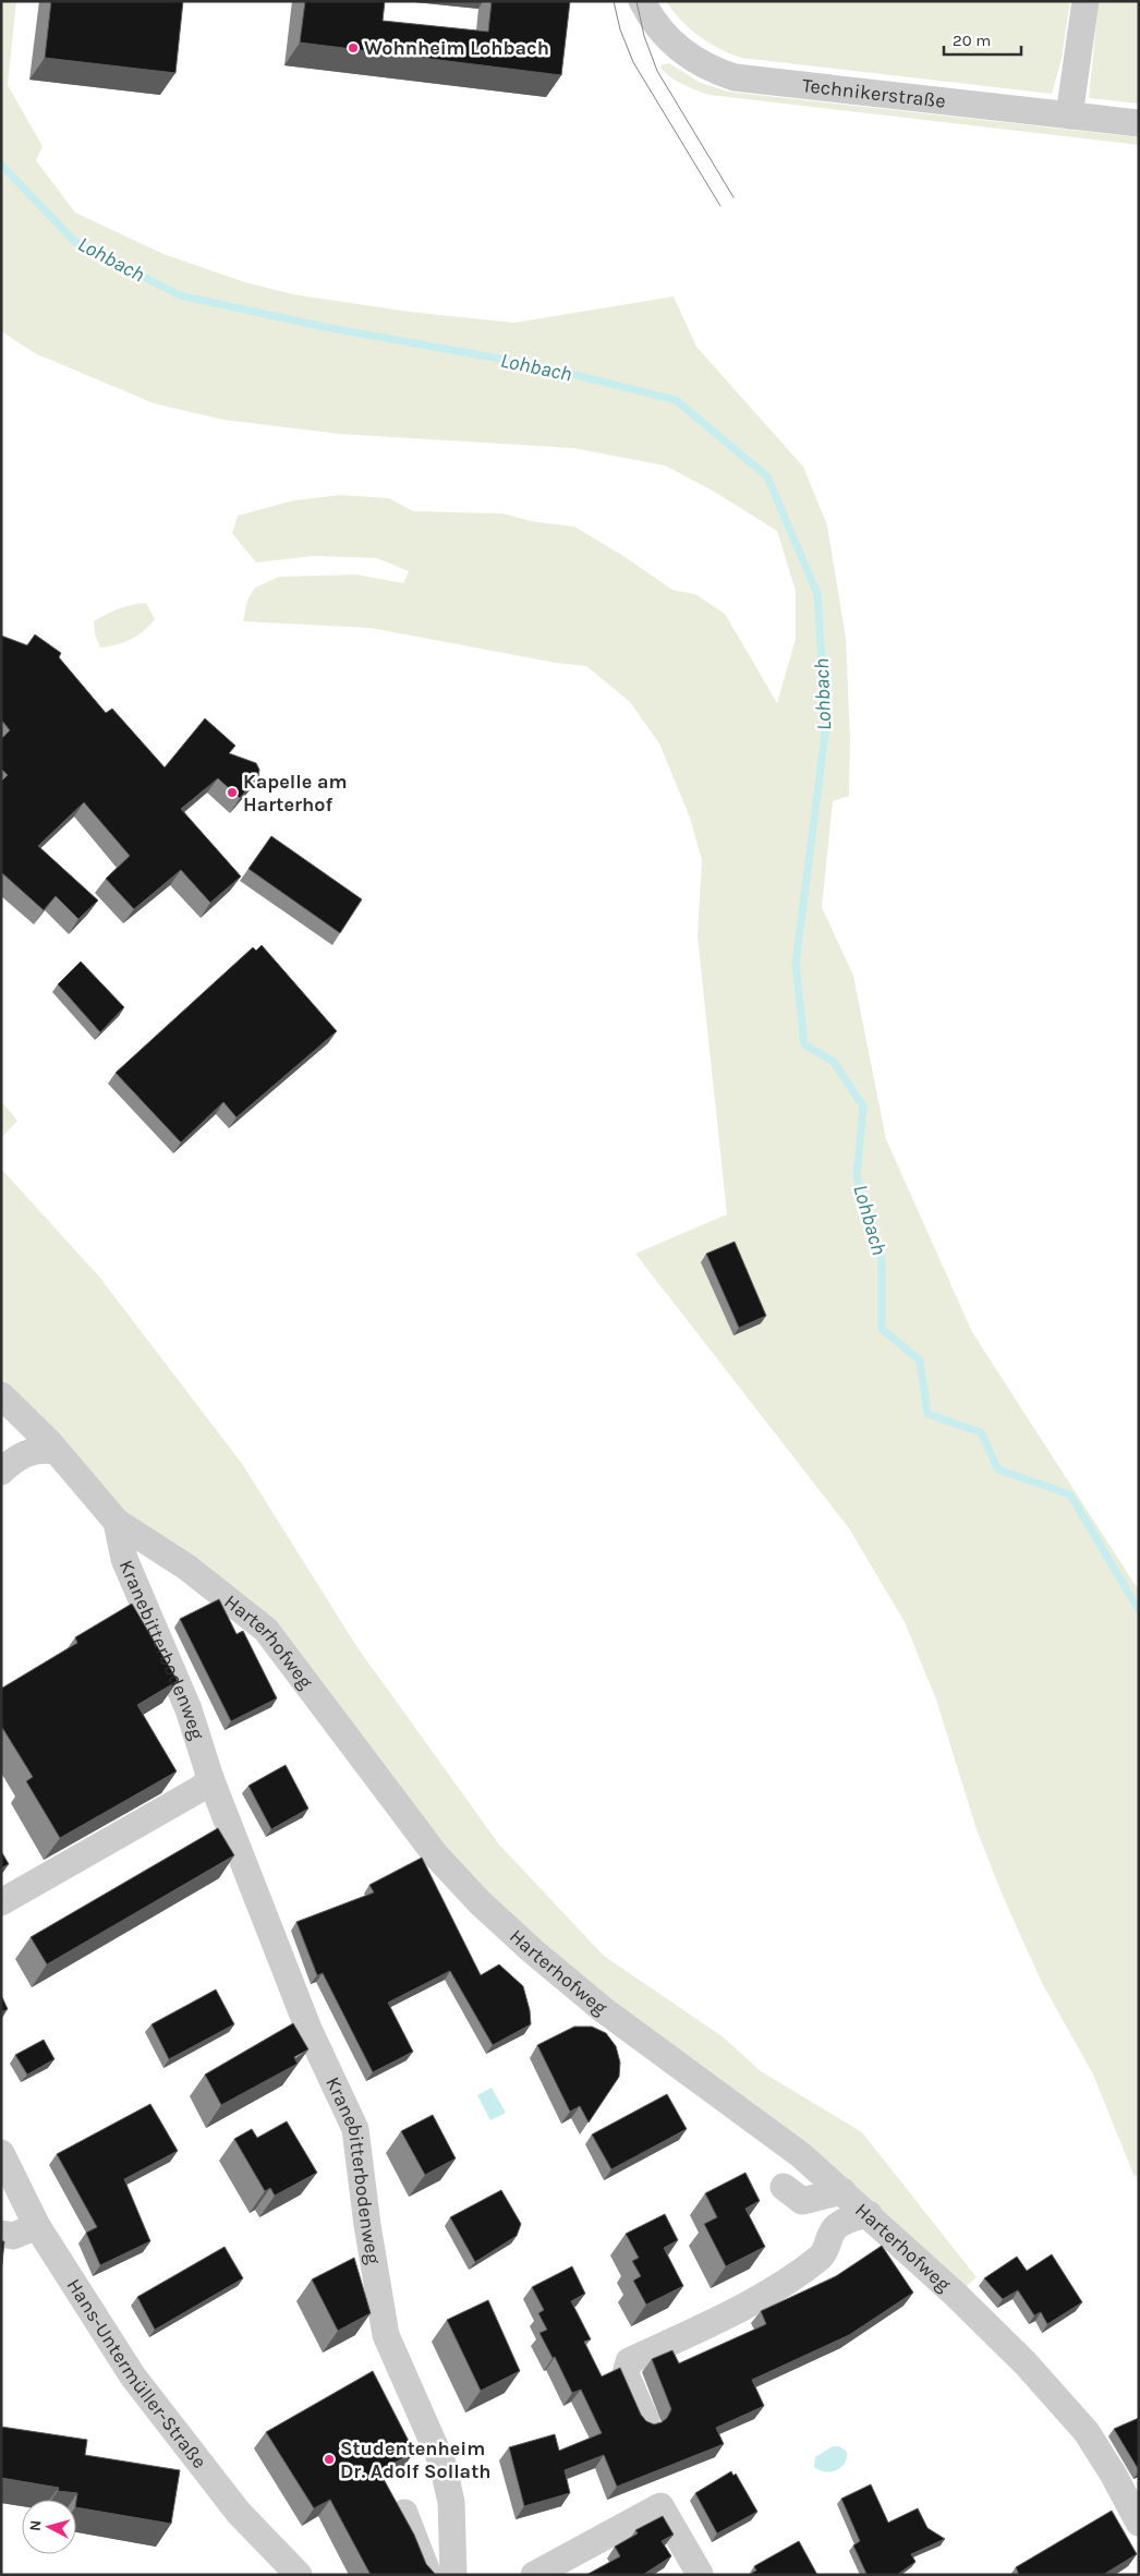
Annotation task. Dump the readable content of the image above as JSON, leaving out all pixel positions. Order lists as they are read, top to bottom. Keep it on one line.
{"streets":{"street":["Technikerstraße","Harterhofweg","Kranebitterbodenweg","Hans-Untermüller-Straße"]},"crossings":[["Harterhofweg","Kranebitterbodenweg"]],"water":["Lohbach"],"places":["Wohnheim Lohbach","Kapelle am Harterhof","Studentenheim Dr. Adolf Sollath"],"scale_bar":"20 m","north":"left"}
